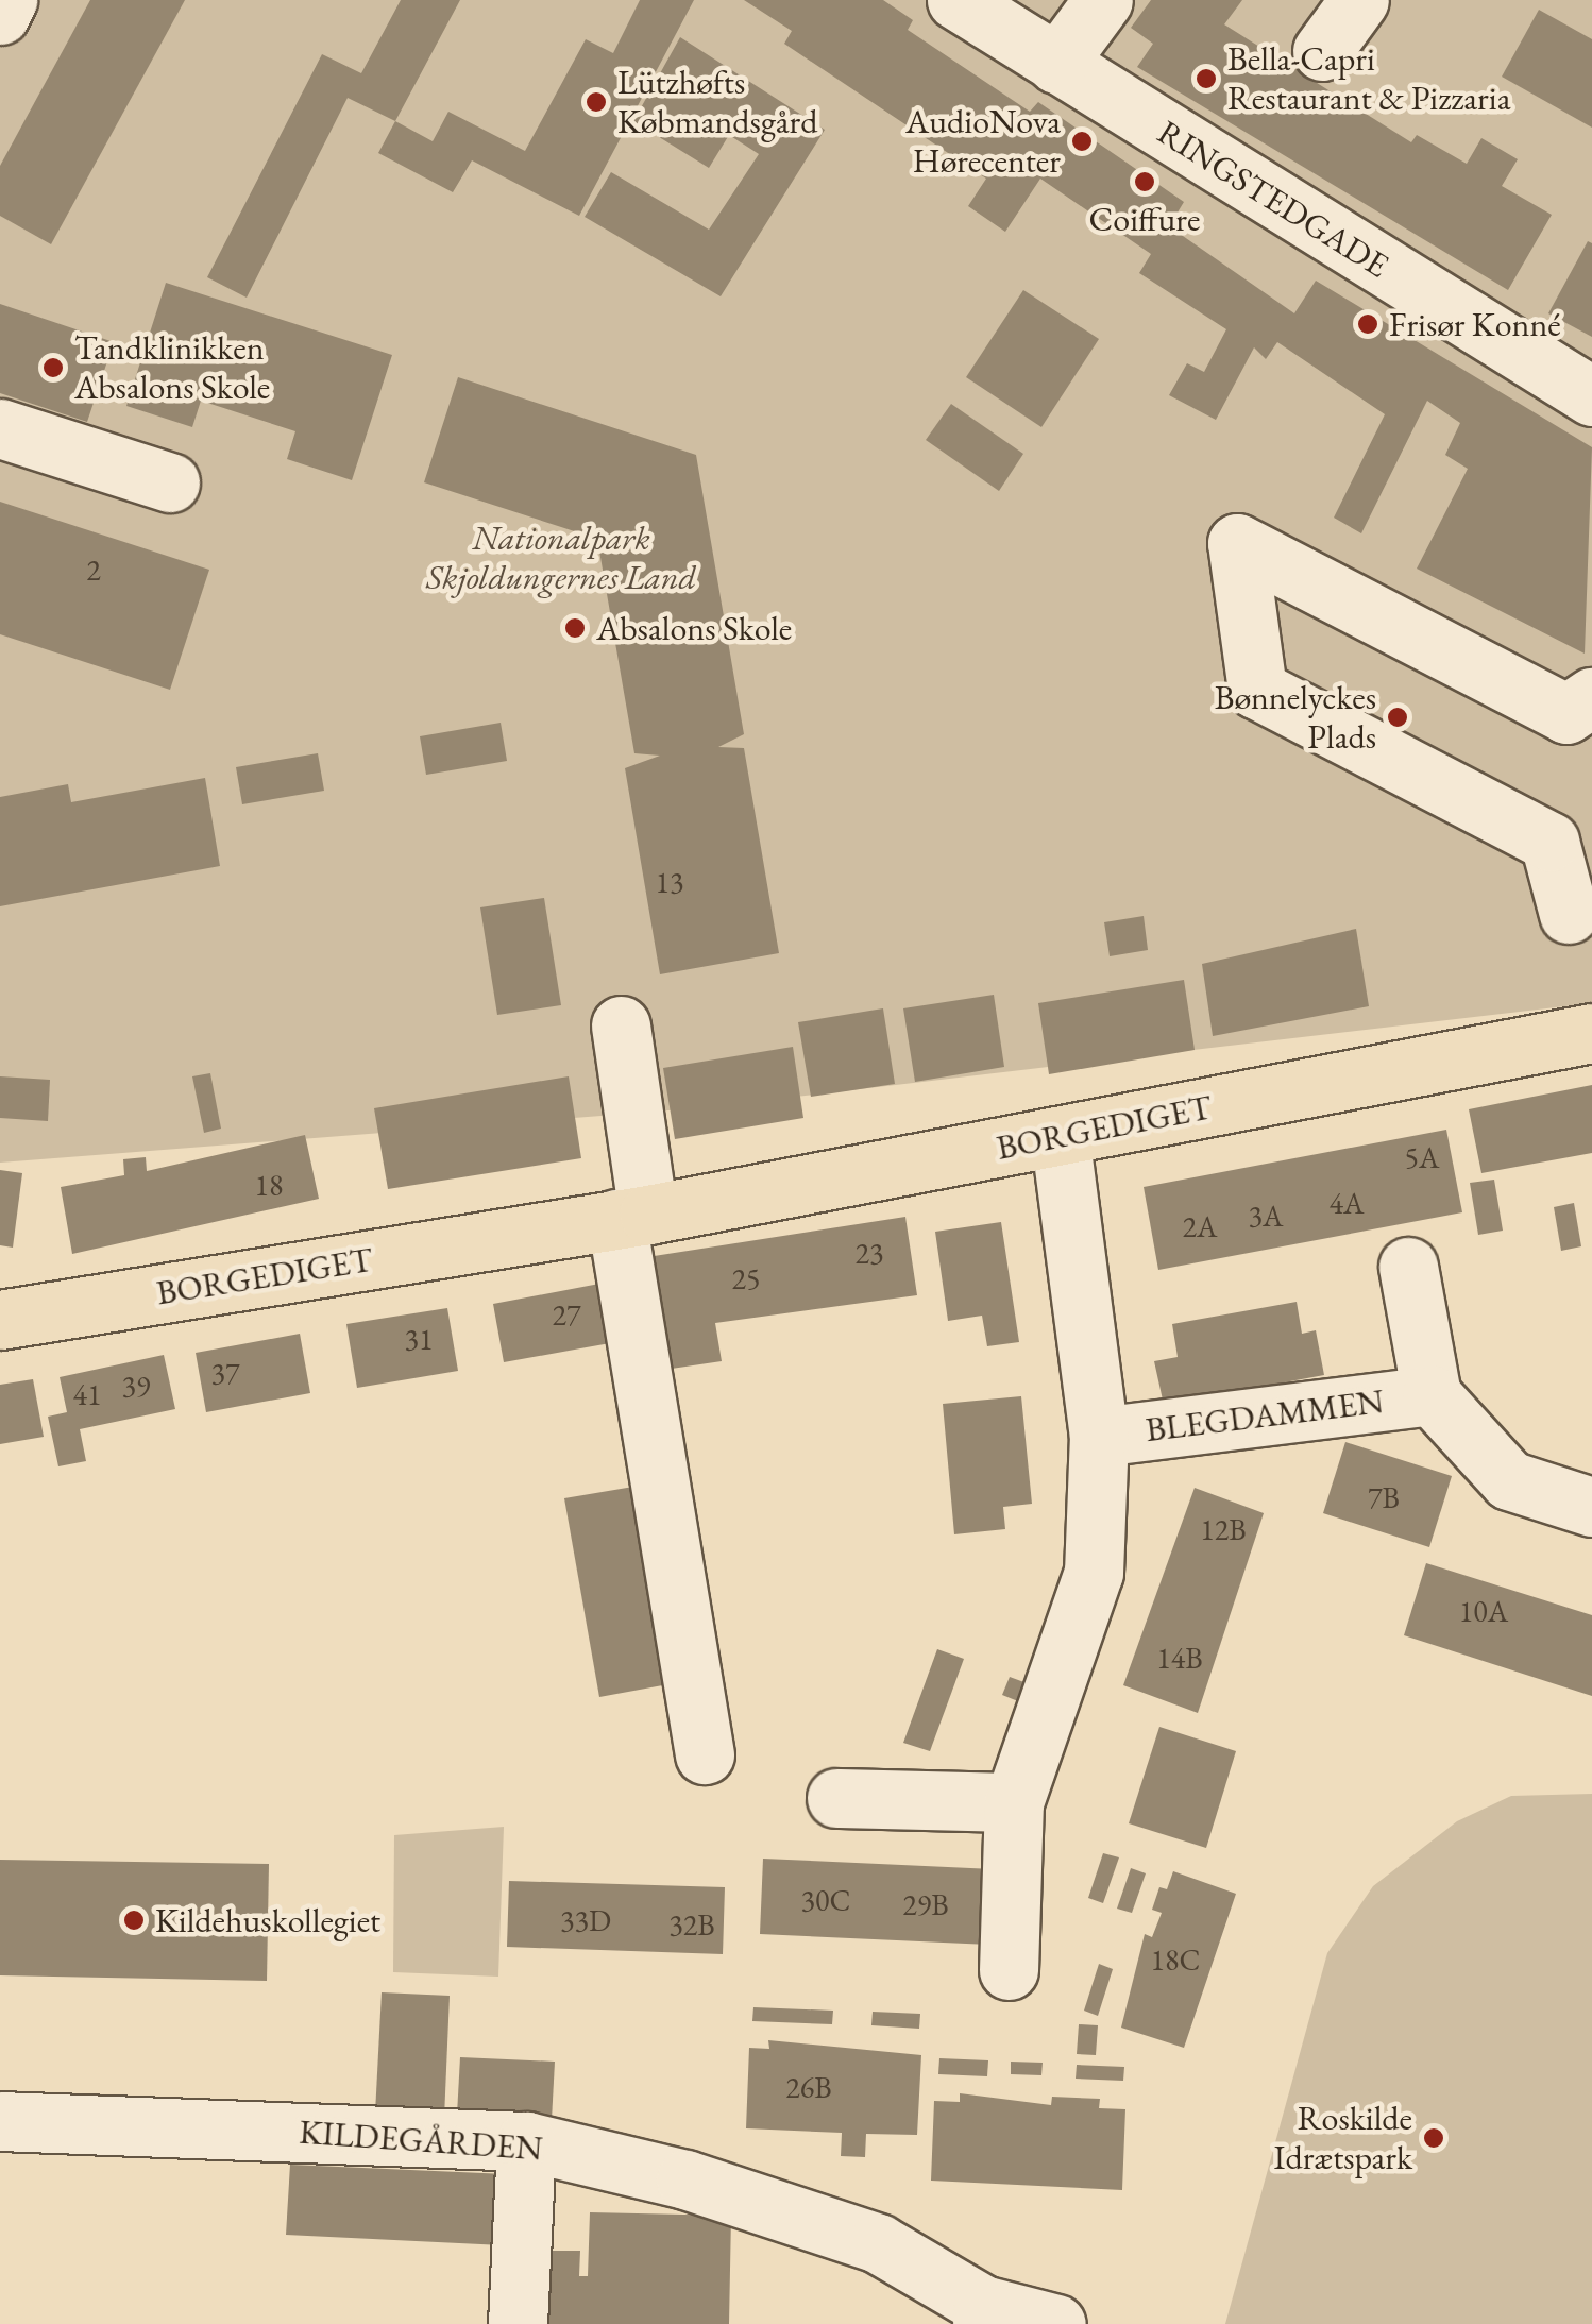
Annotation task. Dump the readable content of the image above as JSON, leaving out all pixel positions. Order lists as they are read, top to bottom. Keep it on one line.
{"streets":{"main road":["BORGEDIGET"],"street":["RINGSTEDGADE","BLEGDAMMEN","KILDEGÅRDEN"]},"crossings":[["BORGEDIGET","BLEGDAMMEN"]],"parks":["Nationalpark Skjoldungernes Land"],"places":["Bella-Capri Restaurant & Pizzaria","Lützhøfts Købmandsgård","AudioNova Hørecenter","Coiffure","Frisør Konné","Tandklinikken Absalons Skole","Absalons Skole","Bønnelyckes Plads","Kildehuskollegiet","Roskilde Idrætspark"],"house_numbers":["2","13","5A","18","4A","3A","2A","23","25","27","31","37","39","41","7B","12B","10A","14B","30C","29B","33D","32B","18C","26B"]}
